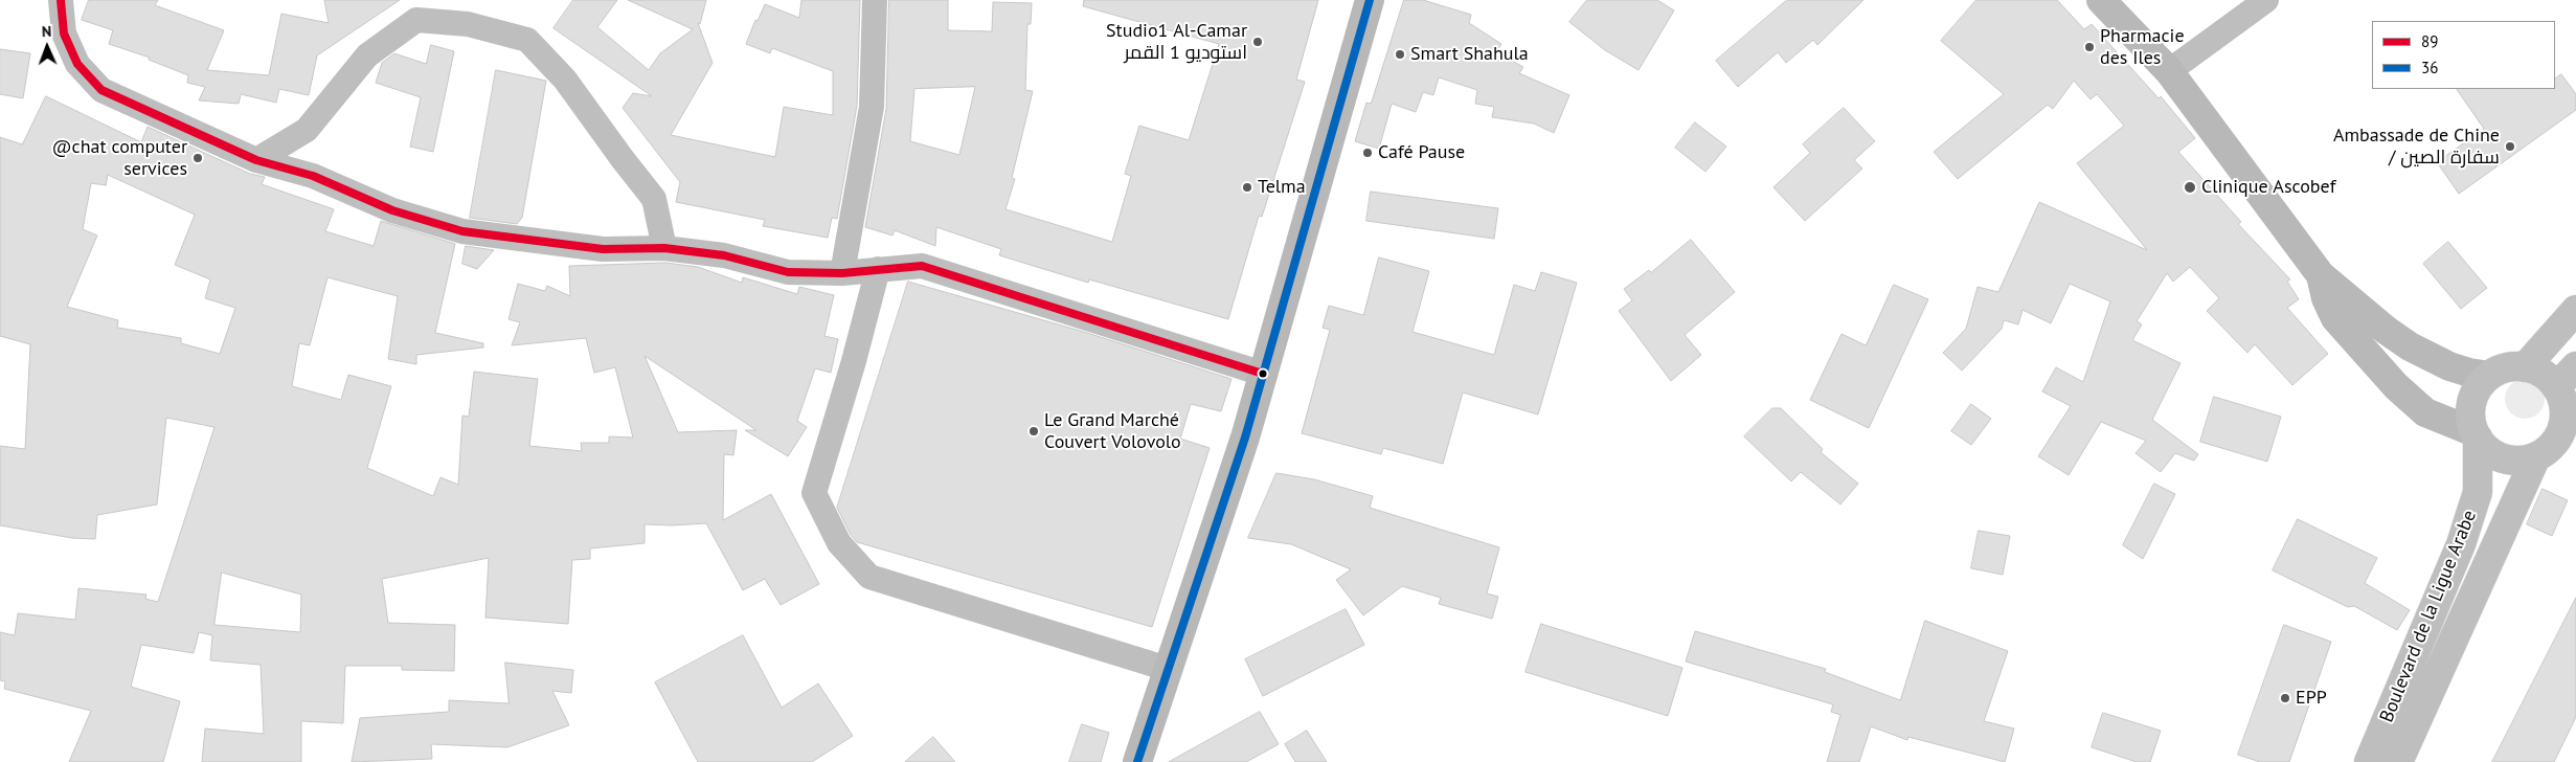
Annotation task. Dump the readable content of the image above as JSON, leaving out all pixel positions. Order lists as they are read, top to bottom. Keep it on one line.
{"streets":{"main road":["Boulevard de la Ligue Arabe"]},"places":["Studio1 Al-Camar استوديو 1 القمر","Pharmacie des Iles","Smart Shahula","Ambassade de Chine / سفارة الصين","Café Pause","@chat computer services","Telma","Clinique Ascobef","Le Grand Marché Couvert Volovolo","EPP"],"lines":["transit line 89","transit line 36"],"legend":["89","36"],"north":"top"}
